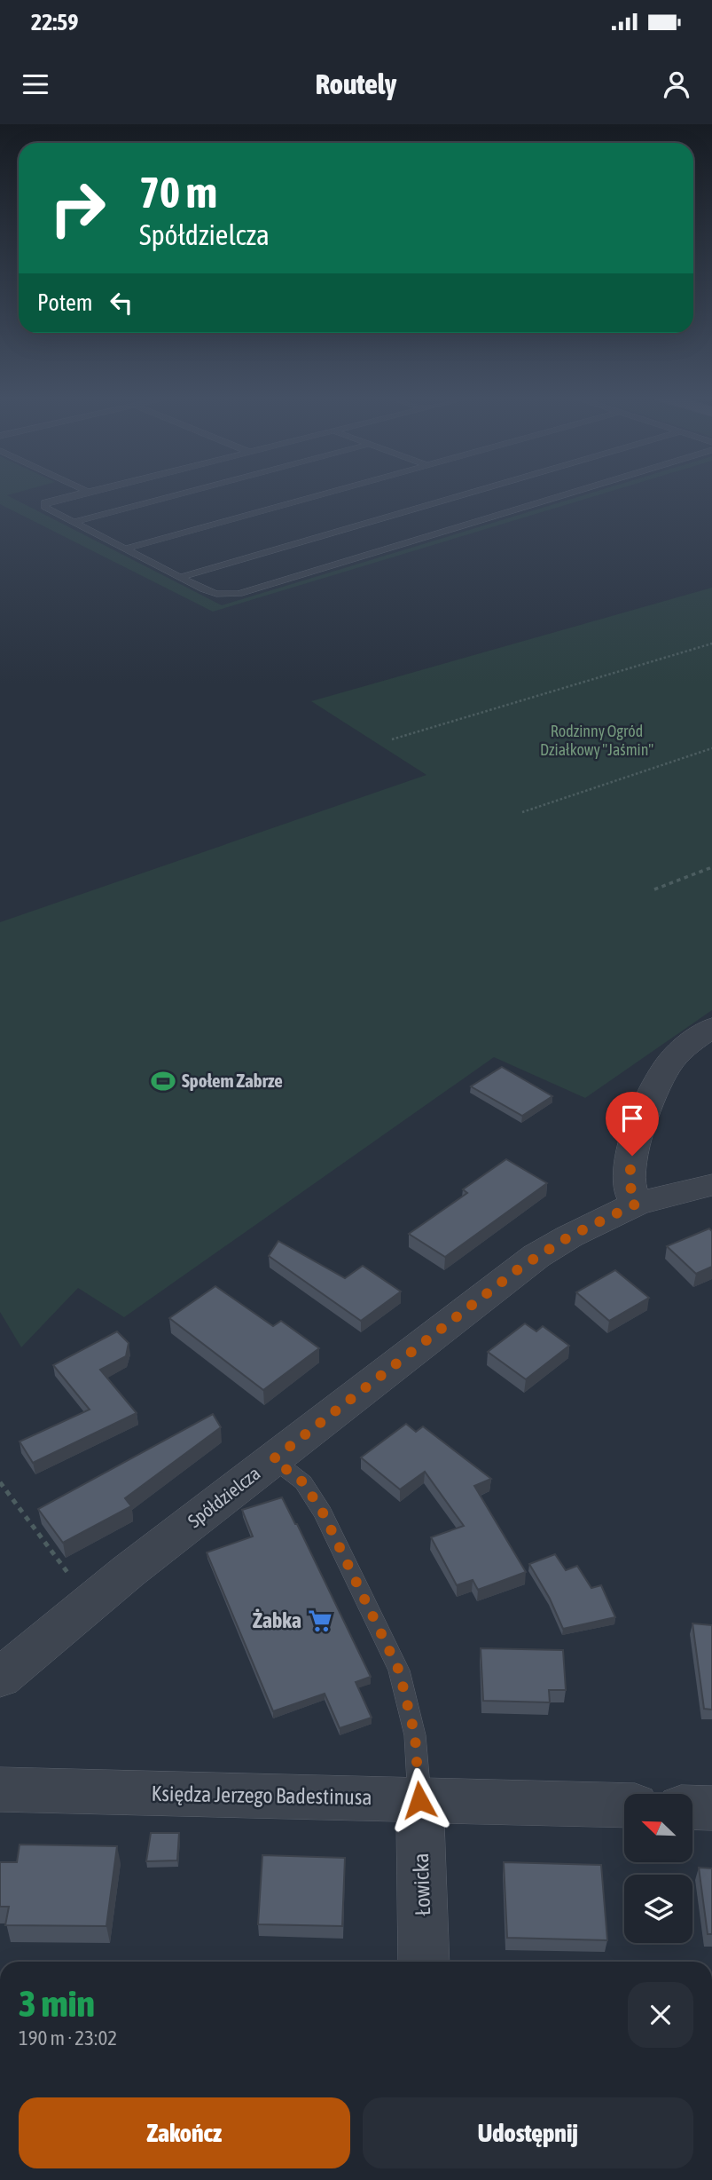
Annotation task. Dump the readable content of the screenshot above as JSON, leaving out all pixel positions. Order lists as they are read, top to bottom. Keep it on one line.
{"streets":{"street":["Spółdzielcza","Księdza Jerzego Badestinusa","Łowicka"]},"crossings":[["Księdza Jerzego Badestinusa","Łowicka"]],"parks":["Rodzinny Ogród Działkowy \"Jaśmin\""],"places":{"sports":["Społem Zabrze"],"supermarket":["Żabka"]},"north":"top left","page":{"status":"22:59","header":"Routely","turn":["70 m","Spółdzielcza"],"then":"Potem","heading":["3 min","190 m · 23:02"],"buttons":["Zakończ","Udostępnij"]}}
